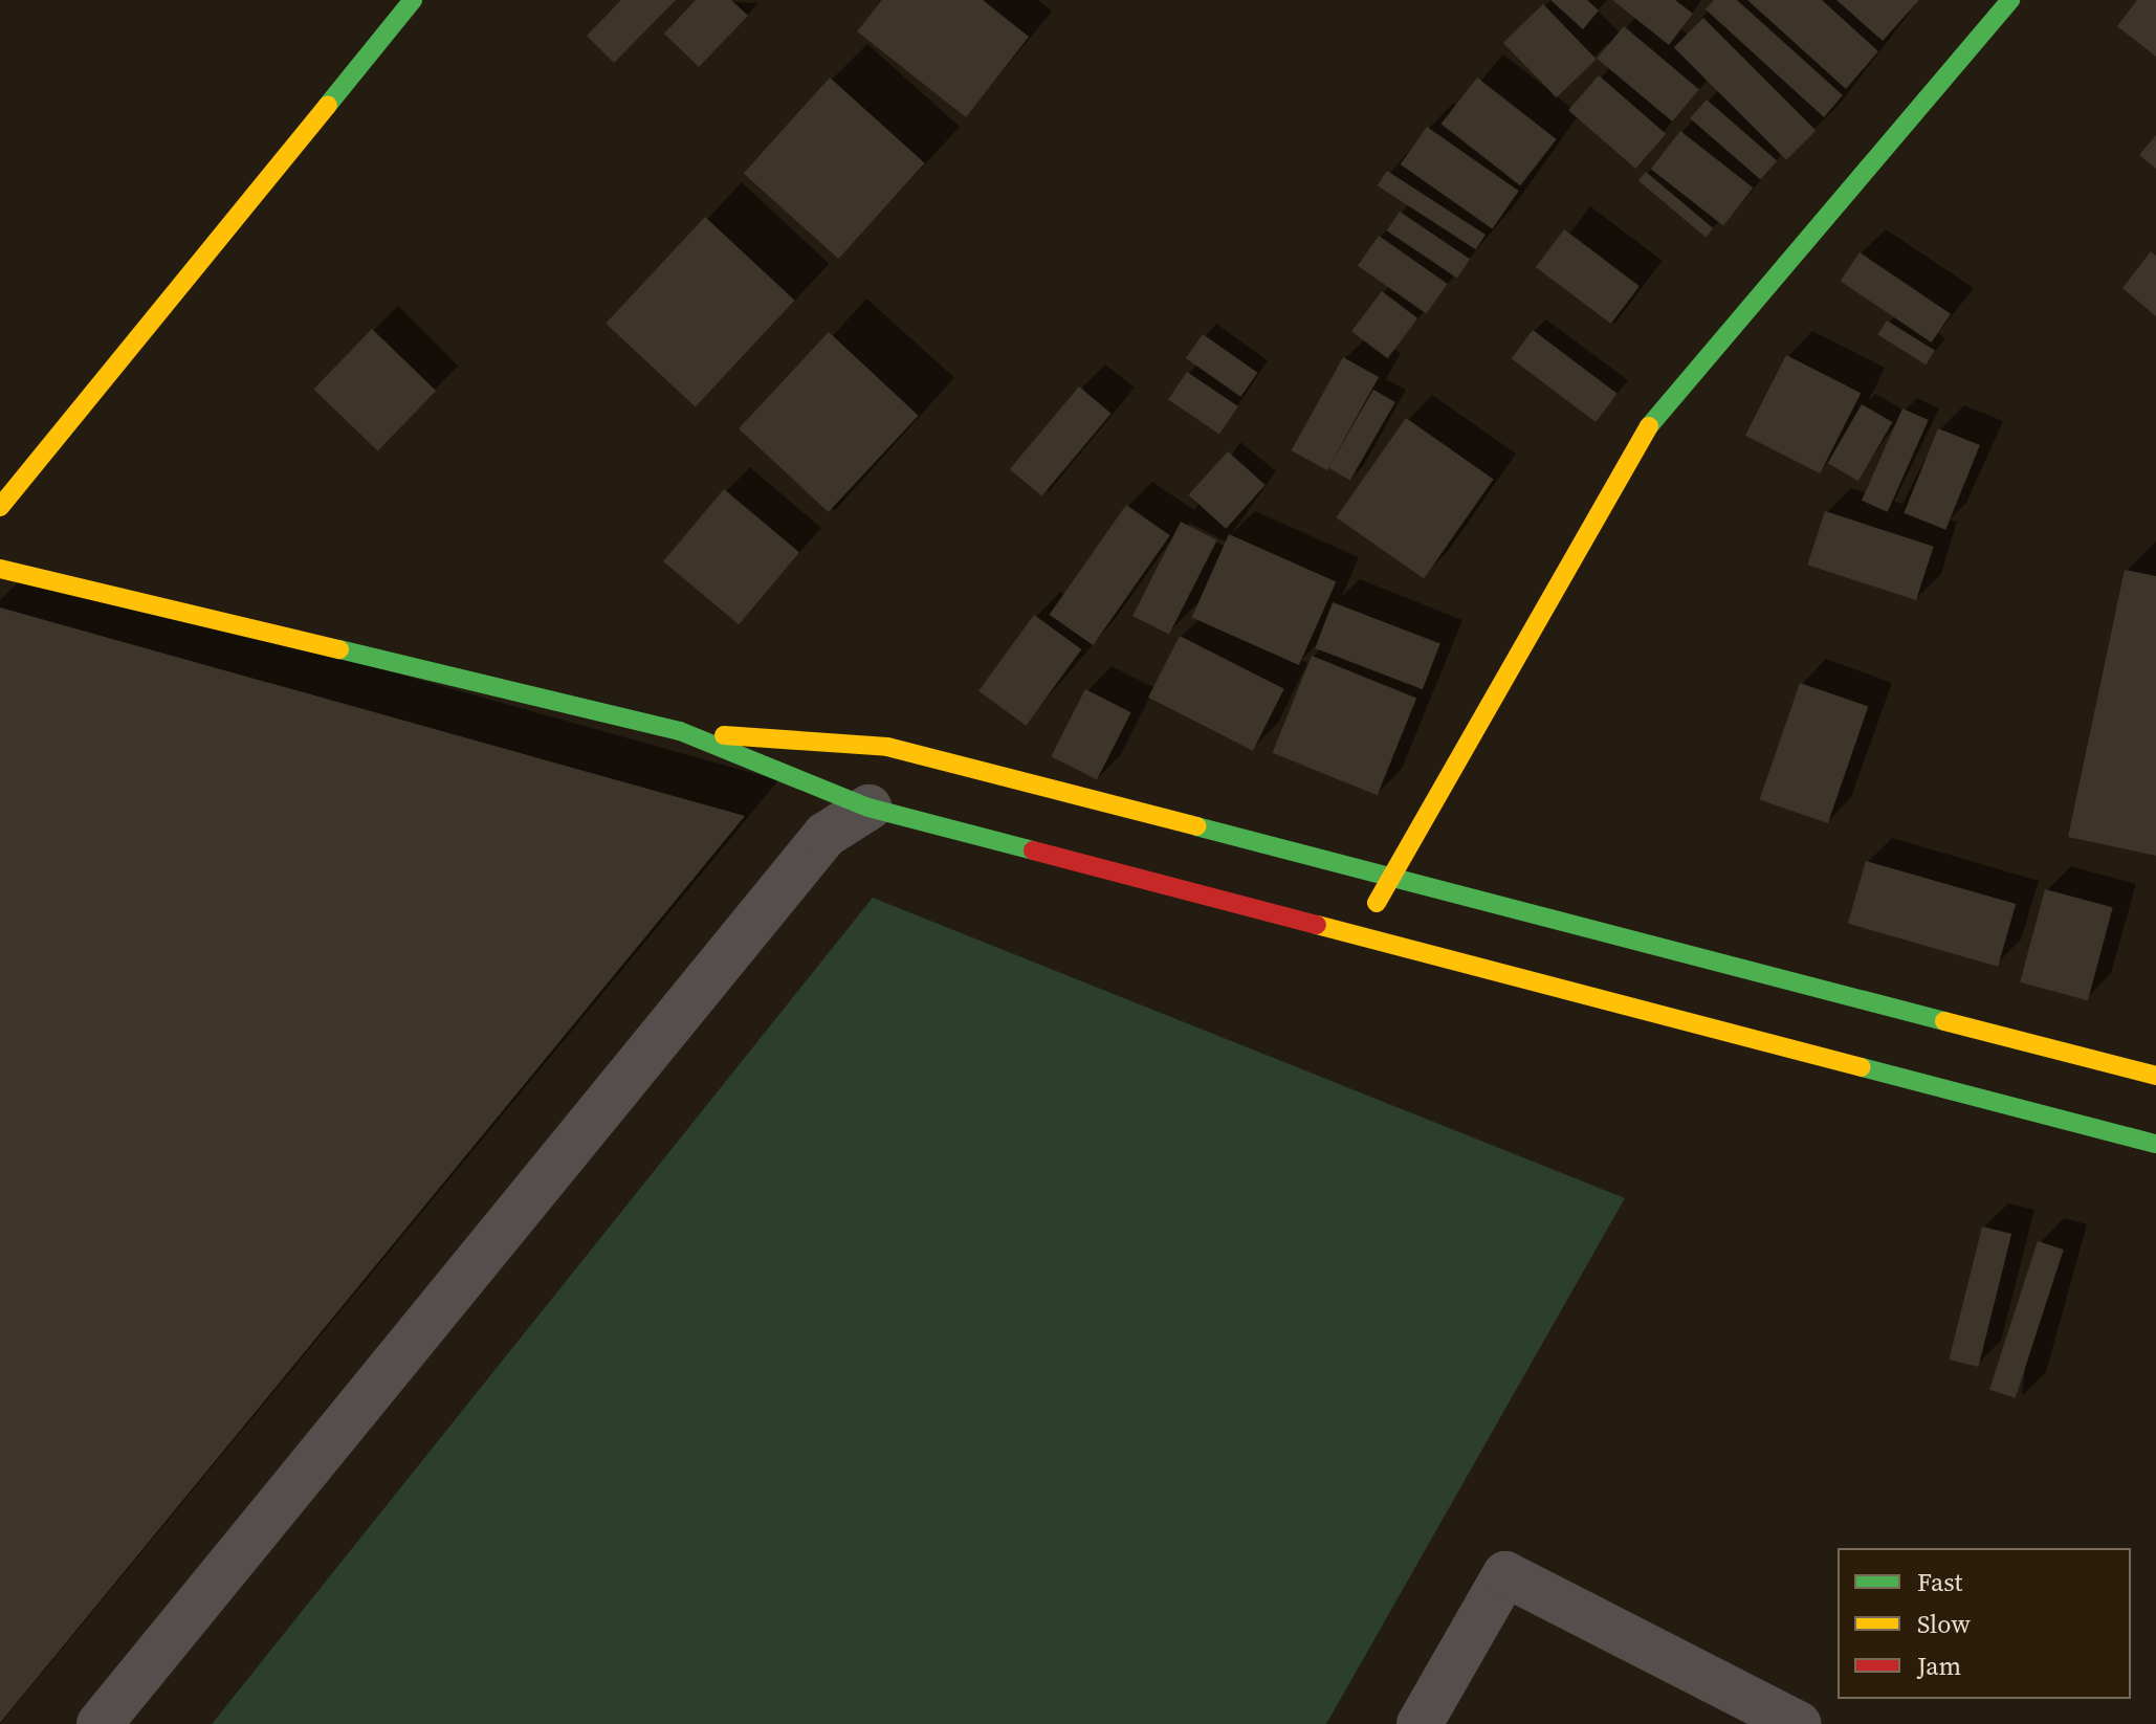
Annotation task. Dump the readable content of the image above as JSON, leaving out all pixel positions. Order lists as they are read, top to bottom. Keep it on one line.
{"legend":["Fast","Slow","Jam"]}
